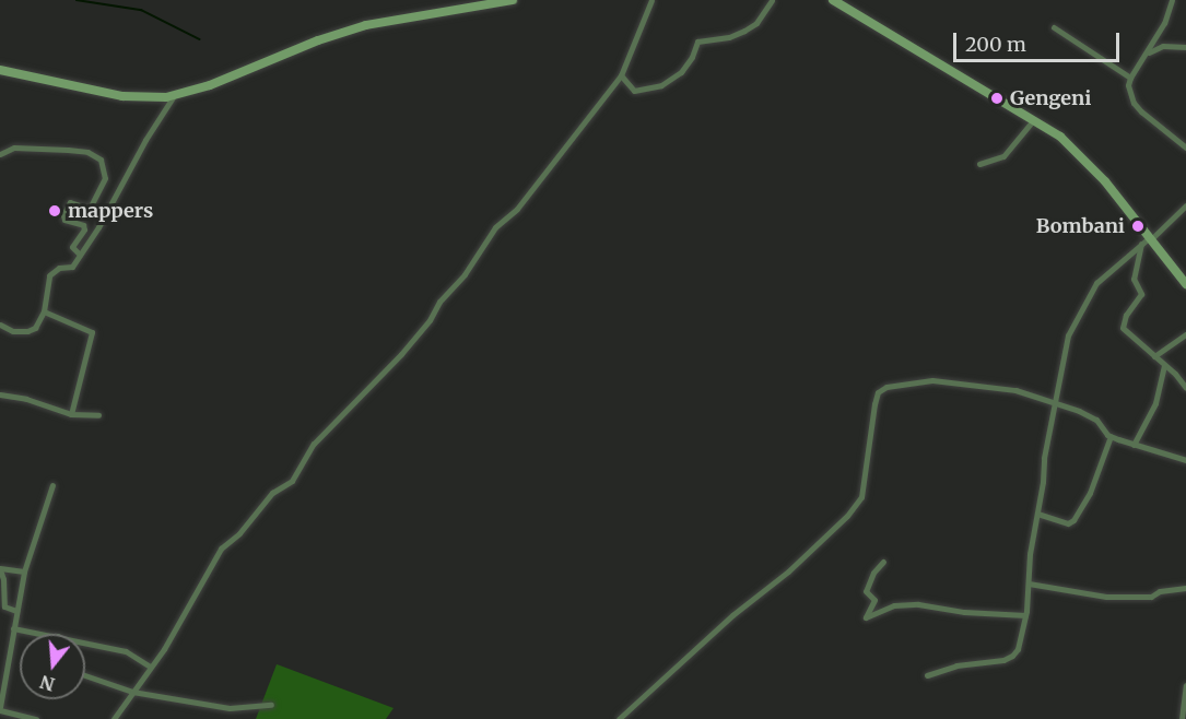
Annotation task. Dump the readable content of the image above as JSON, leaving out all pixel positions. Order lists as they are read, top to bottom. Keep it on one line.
{"places":["Gengeni","mappers","Bombani"],"scale_bar":"200 m","north":"bottom"}
